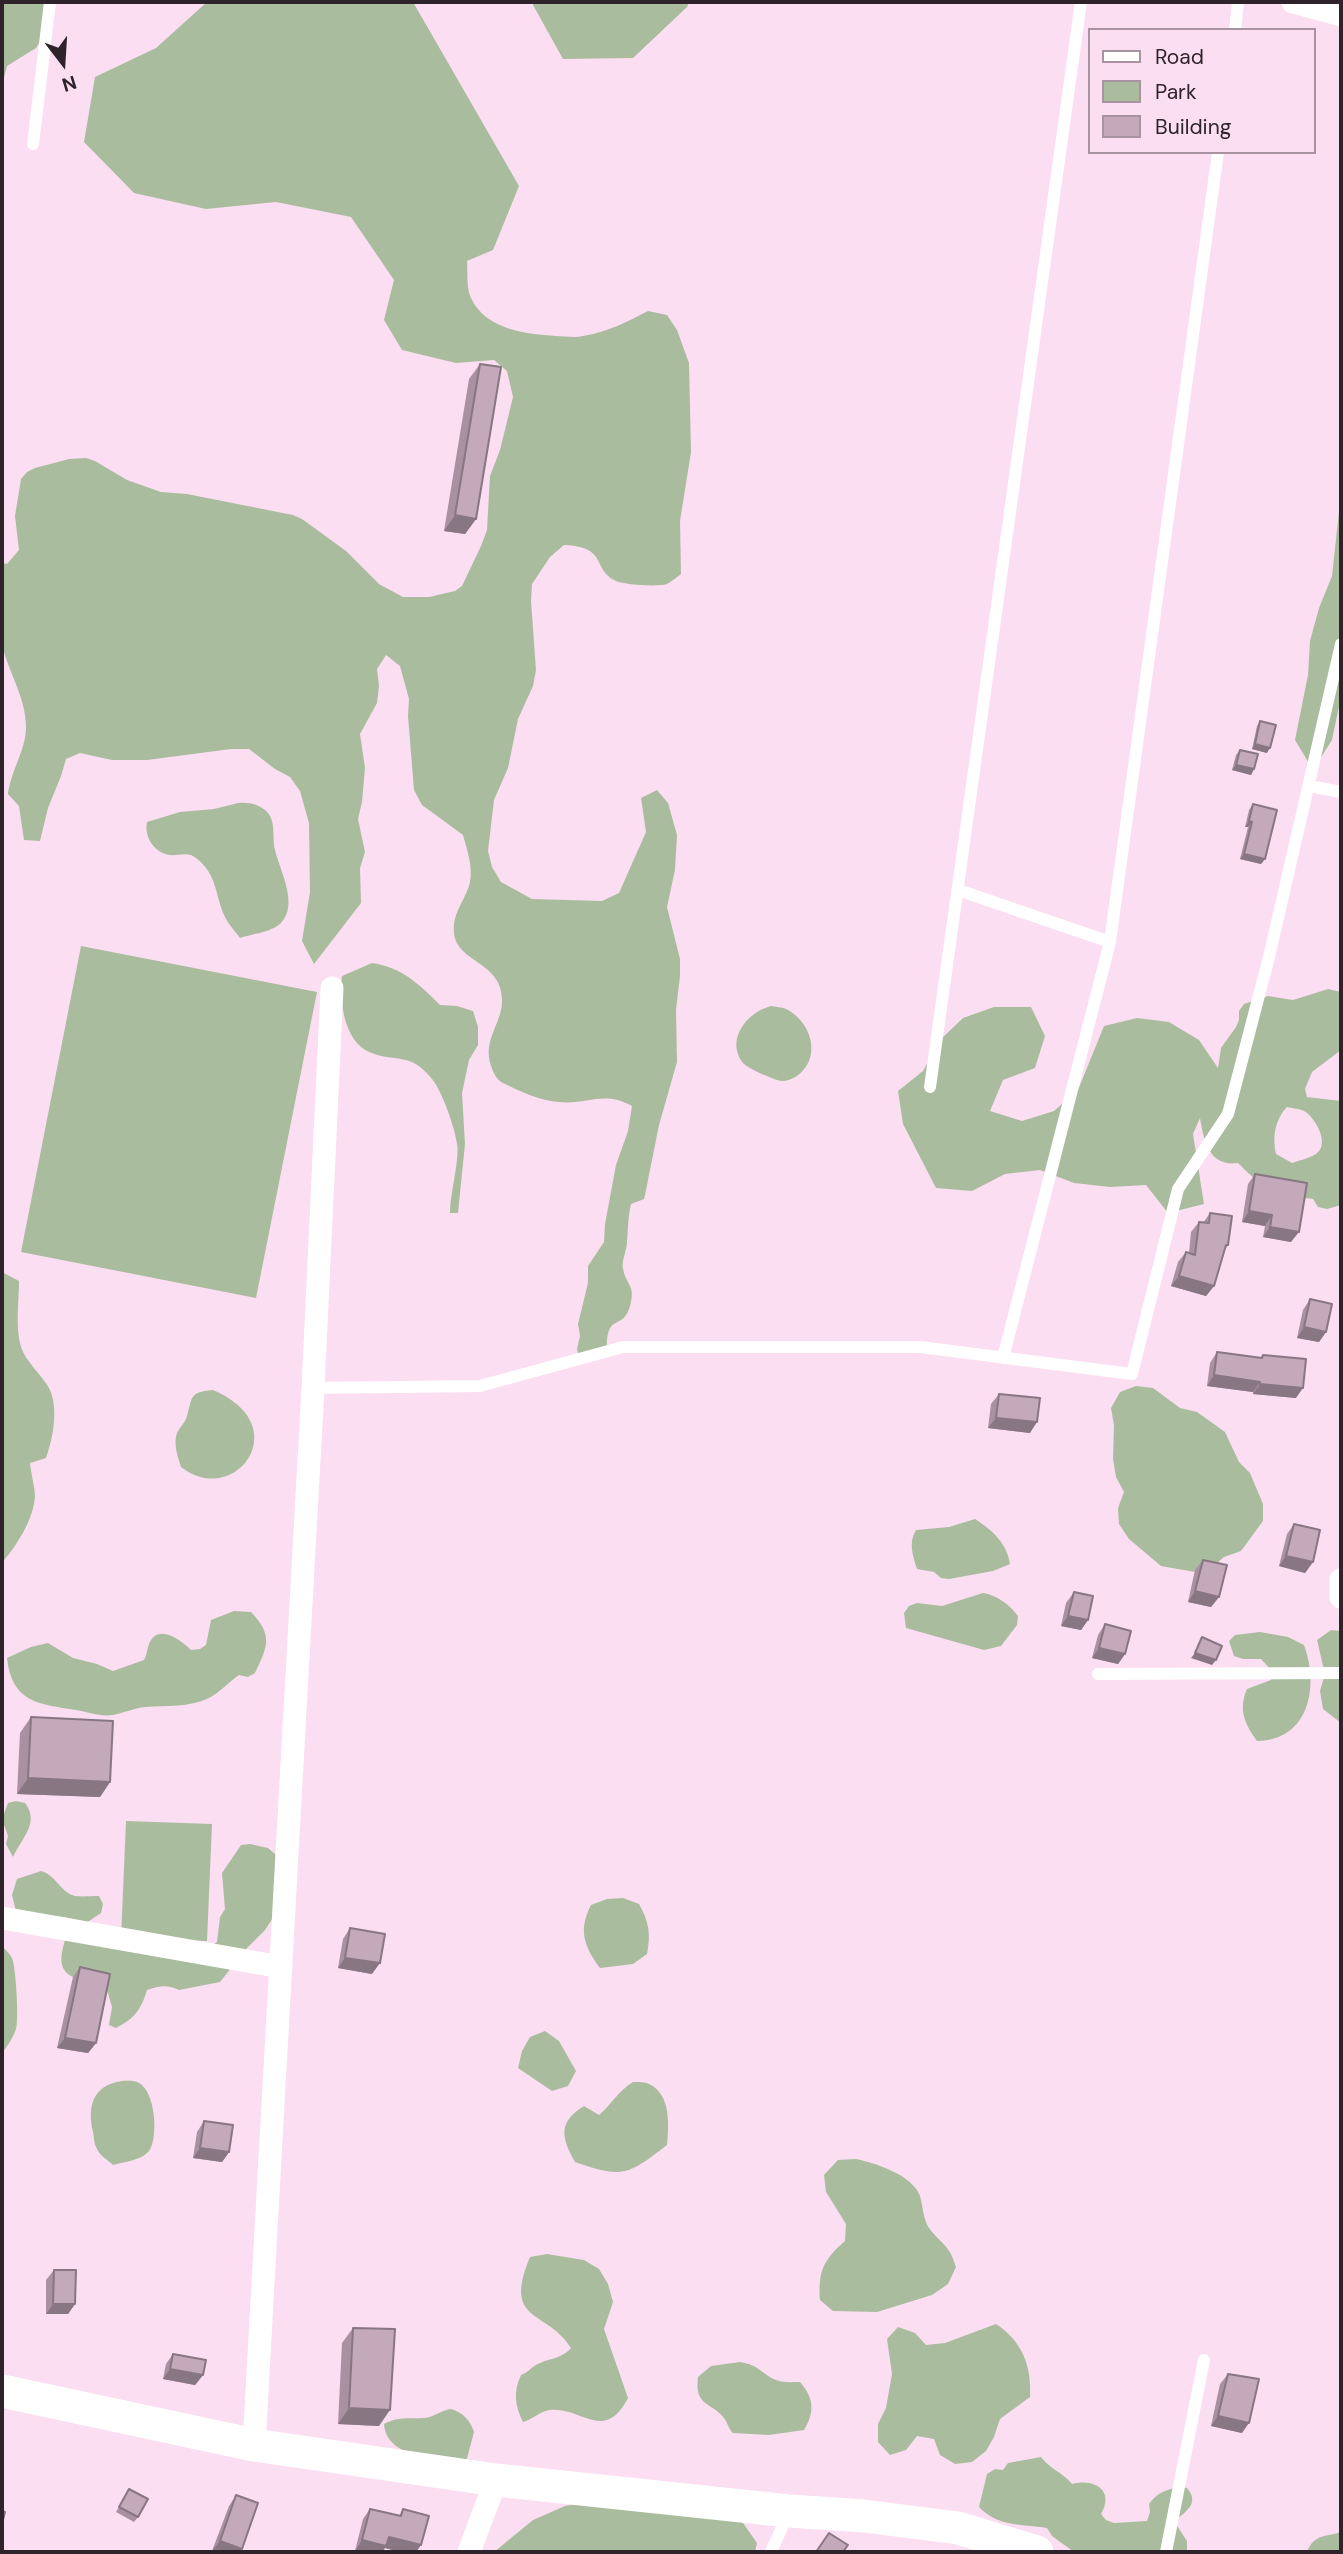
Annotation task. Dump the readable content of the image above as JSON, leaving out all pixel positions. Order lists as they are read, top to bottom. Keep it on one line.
{"legend":["Road","Park","Building"],"north":"bottom"}
